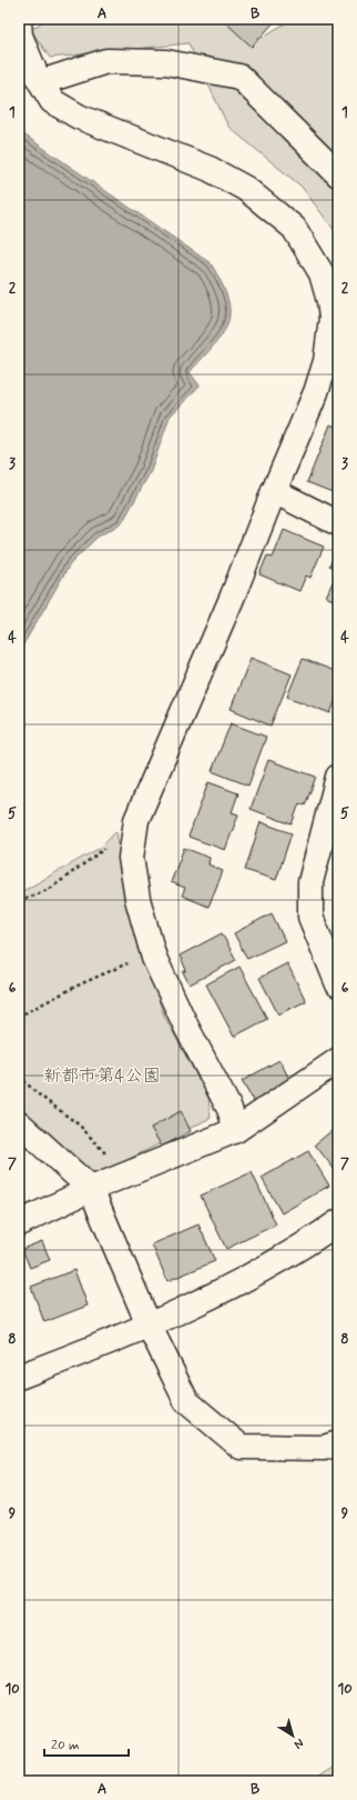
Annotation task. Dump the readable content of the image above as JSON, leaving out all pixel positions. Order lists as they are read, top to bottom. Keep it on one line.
{"parks":["新都市第4公園"],"scale_bar":"20 m","north":"bottom right","grid":{"columns":["A","B"],"rows":["1","2","3","4","5","6","7","8","9","10"]}}
